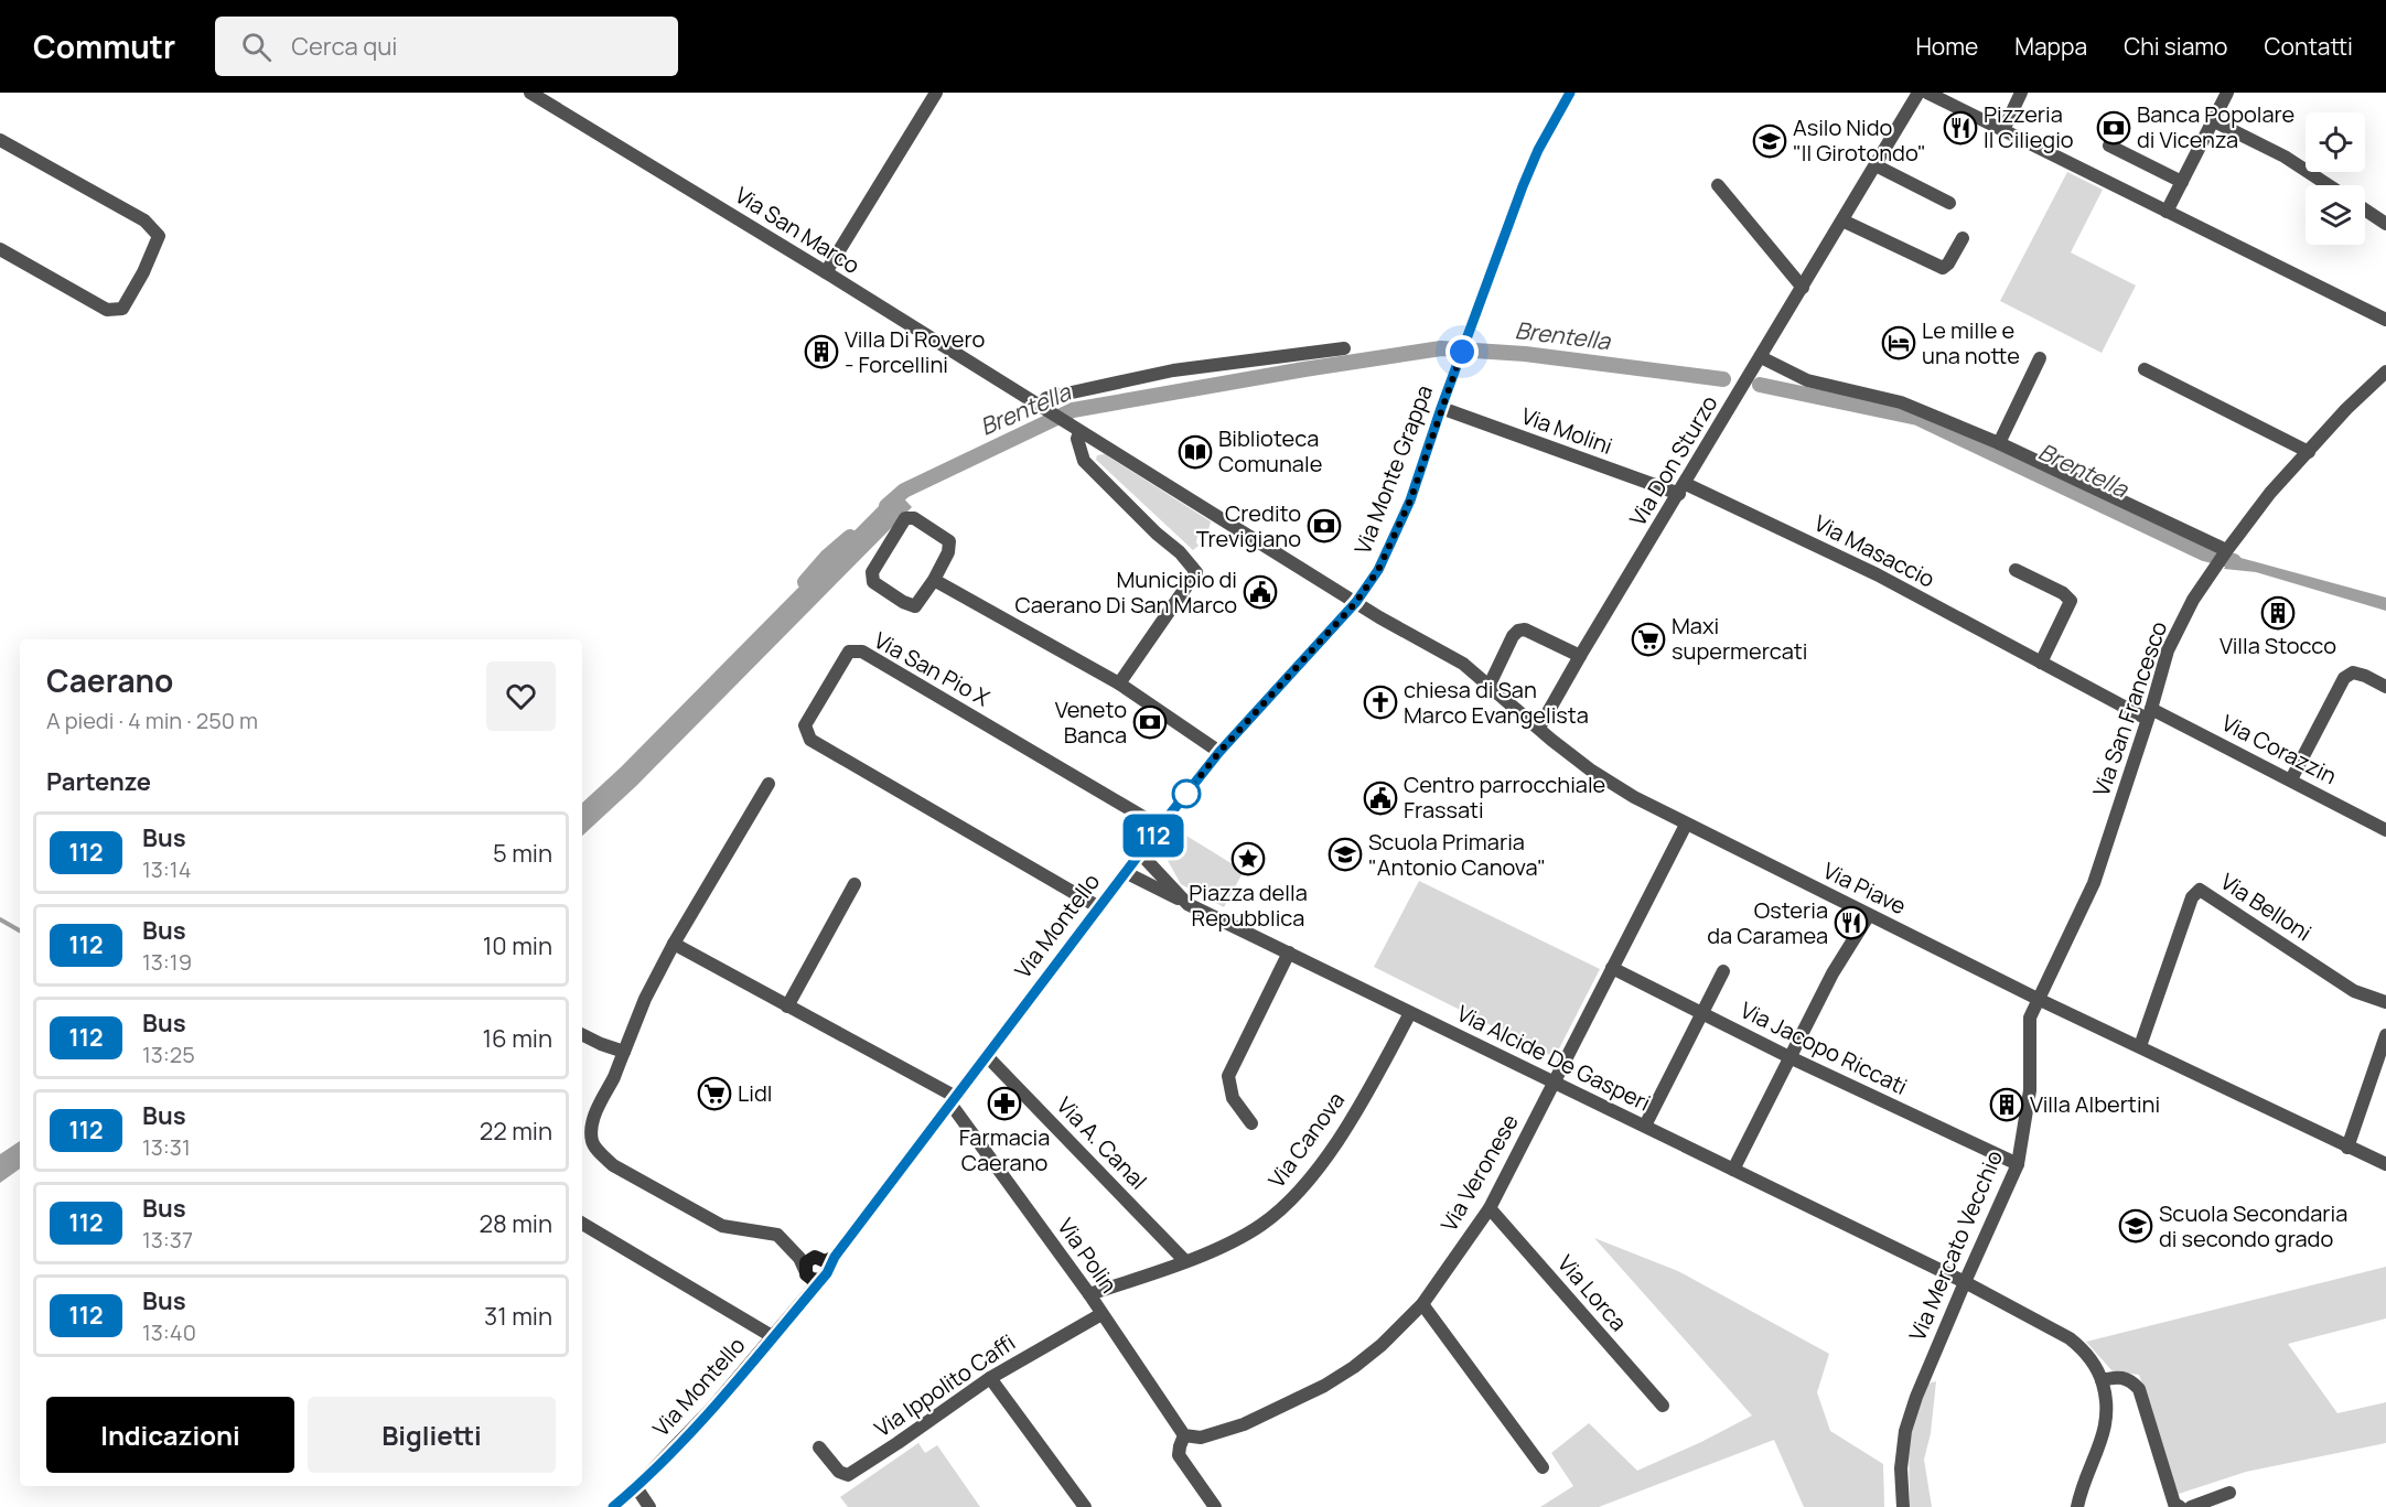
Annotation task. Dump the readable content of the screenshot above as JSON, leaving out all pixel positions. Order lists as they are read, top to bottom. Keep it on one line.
{"streets":{"main road":["Via Monte Grappa","Via Montello"],"street":["Via San Marco","Via Molini","Via Don Sturzo","Via Masaccio","Via San Pio X","Via San Francesco","Via Corazzin","Via Piave","Via Belloni","Via Jacopo Riccati","Via Alcide De Gasperi","Via Canova","Via A. Canal","Via Veronese","Via Mercato Vecchio","Via Polin","Via Lorca","Via Ippolito Caffi"]},"crossings":[["Via San Marco","Via Piave"],["Via Molini","Via Don Sturzo"],["Via Molini","Via Monte Grappa"],["Via Molini","Via Masaccio"],["Via Don Sturzo","Via Masaccio"],["Via Don Sturzo","Via Piave"],["Via Monte Grappa","Via Piave"],["Via Monte Grappa","Via Montello"],["Via Masaccio","Via San Francesco"],["Via Masaccio","Via Corazzin"],["Via San Pio X","Via Montello"],["Via San Francesco","Via Corazzin"],["Via San Francesco","Via Piave"],["Via San Francesco","Via Mercato Vecchio"],["Via Piave","Via Belloni"],["Via Piave","Via Montello"],["Via Piave","Via Veronese"],["Via Piave","Via Mercato Vecchio"],["Via Montello","Via Alcide De Gasperi"],["Via Montello","Via A. Canal"],["Via Montello","Via Polin"],["Via Jacopo Riccati","Via Veronese"],["Via Jacopo Riccati","Via Mercato Vecchio"],["Via Alcide De Gasperi","Via Canova"],["Via Alcide De Gasperi","Via Veronese"],["Via Alcide De Gasperi","Via Mercato Vecchio"],["Via Canova","Via A. Canal"],["Via Canova","Via Polin"],["Via Veronese","Via Polin"],["Via Veronese","Via Lorca"],["Via Polin","Via Ippolito Caffi"]],"water":["Brentella"],"places":{"restaurant":["Pizzeria Il Ciliegio","Osteria da Caramea"],"bank":["Banca Popolare di Vicenza","Credito Trevigiano","Veneto Banca"],"school or university":["Asilo Nido \"Il Girotondo\"","Scuola Primaria \"Antonio Canova\"","Scuola Secondaria di secondo grado"],"hotel":["Le mille e una notte"],"building":["Villa Di Rovero - Forcellini","Villa Stocco","Villa Albertini"],"library":["Biblioteca Comunale"],"public building":["Municipio di Caerano Di San Marco","Centro parrocchiale Frassati"],"supermarket":["Maxi supermercati","Lidl"],"church":["chiesa di San Marco Evangelista"],"place":["Piazza della Repubblica"],"pharmacy":["Farmacia Caerano"]},"lines":["bus line 112"],"page":{"header":"Commutr","search":"Cerca qui","nav":["Home","Mappa","Chi siamo","Contatti"],"on_map":"112","heading":[["Caerano","A piedi · 4 min · 250 m"],"Partenze"],"list":[{"mark":"112","name":"Bus","note":"13:14","value":"5 min"},{"mark":"112","name":"Bus","note":"13:19","value":"10 min"},{"mark":"112","name":"Bus","note":"13:25","value":"16 min"},{"mark":"112","name":"Bus","note":"13:31","value":"22 min"},{"mark":"112","name":"Bus","note":"13:37","value":"28 min"},{"mark":"112","name":"Bus","note":"13:40","value":"31 min"}],"buttons":["Indicazioni","Biglietti"]}}
